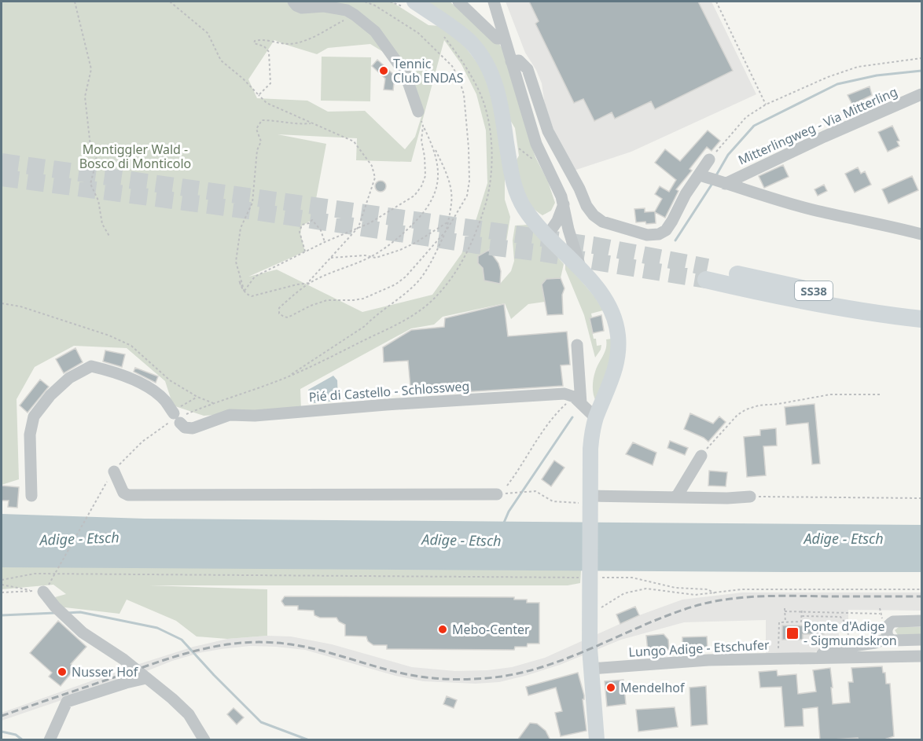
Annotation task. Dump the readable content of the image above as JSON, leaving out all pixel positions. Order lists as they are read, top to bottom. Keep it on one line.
{"streets":{"highway":["SS38"],"street":["Mitterlingweg - Via Mitterling","Pié di Castello - Schlossweg","Lungo Adige - Etschufer"]},"water":["Adige - Etsch"],"parks":["Montiggler Wald - Bosco di Monticolo"],"places":{"other":["Tennic Club ENDAS","Mebo-Center","Nusser Hof","Mendelhof"],"transit":["Ponte d'Adige - Sigmundskron"]}}
